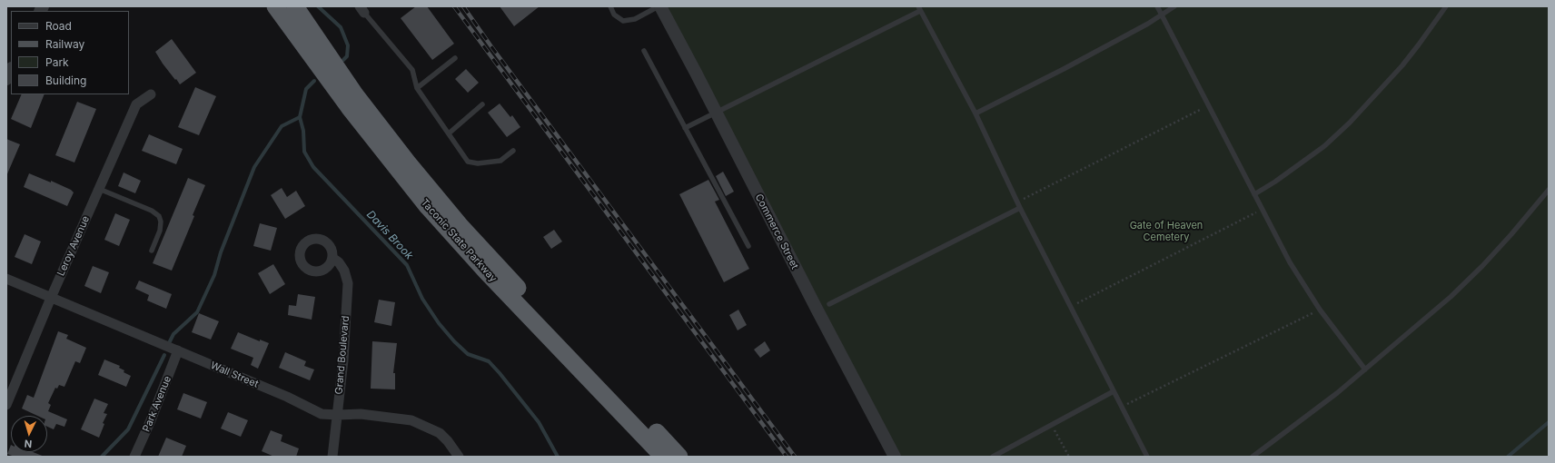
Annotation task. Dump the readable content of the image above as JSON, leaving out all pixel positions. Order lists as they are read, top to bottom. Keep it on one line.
{"streets":{"highway":["Taconic State Parkway"],"street":["Commerce Street","Leroy Avenue","Grand Boulevard","Wall Street","Park Avenue"]},"crossings":[["Leroy Avenue","Wall Street"],["Grand Boulevard","Wall Street"],["Wall Street","Park Avenue"]],"water":["Davis Brook"],"parks":["Gate of Heaven Cemetery"],"legend":["Road","Railway","Park","Building"],"north":"bottom"}
